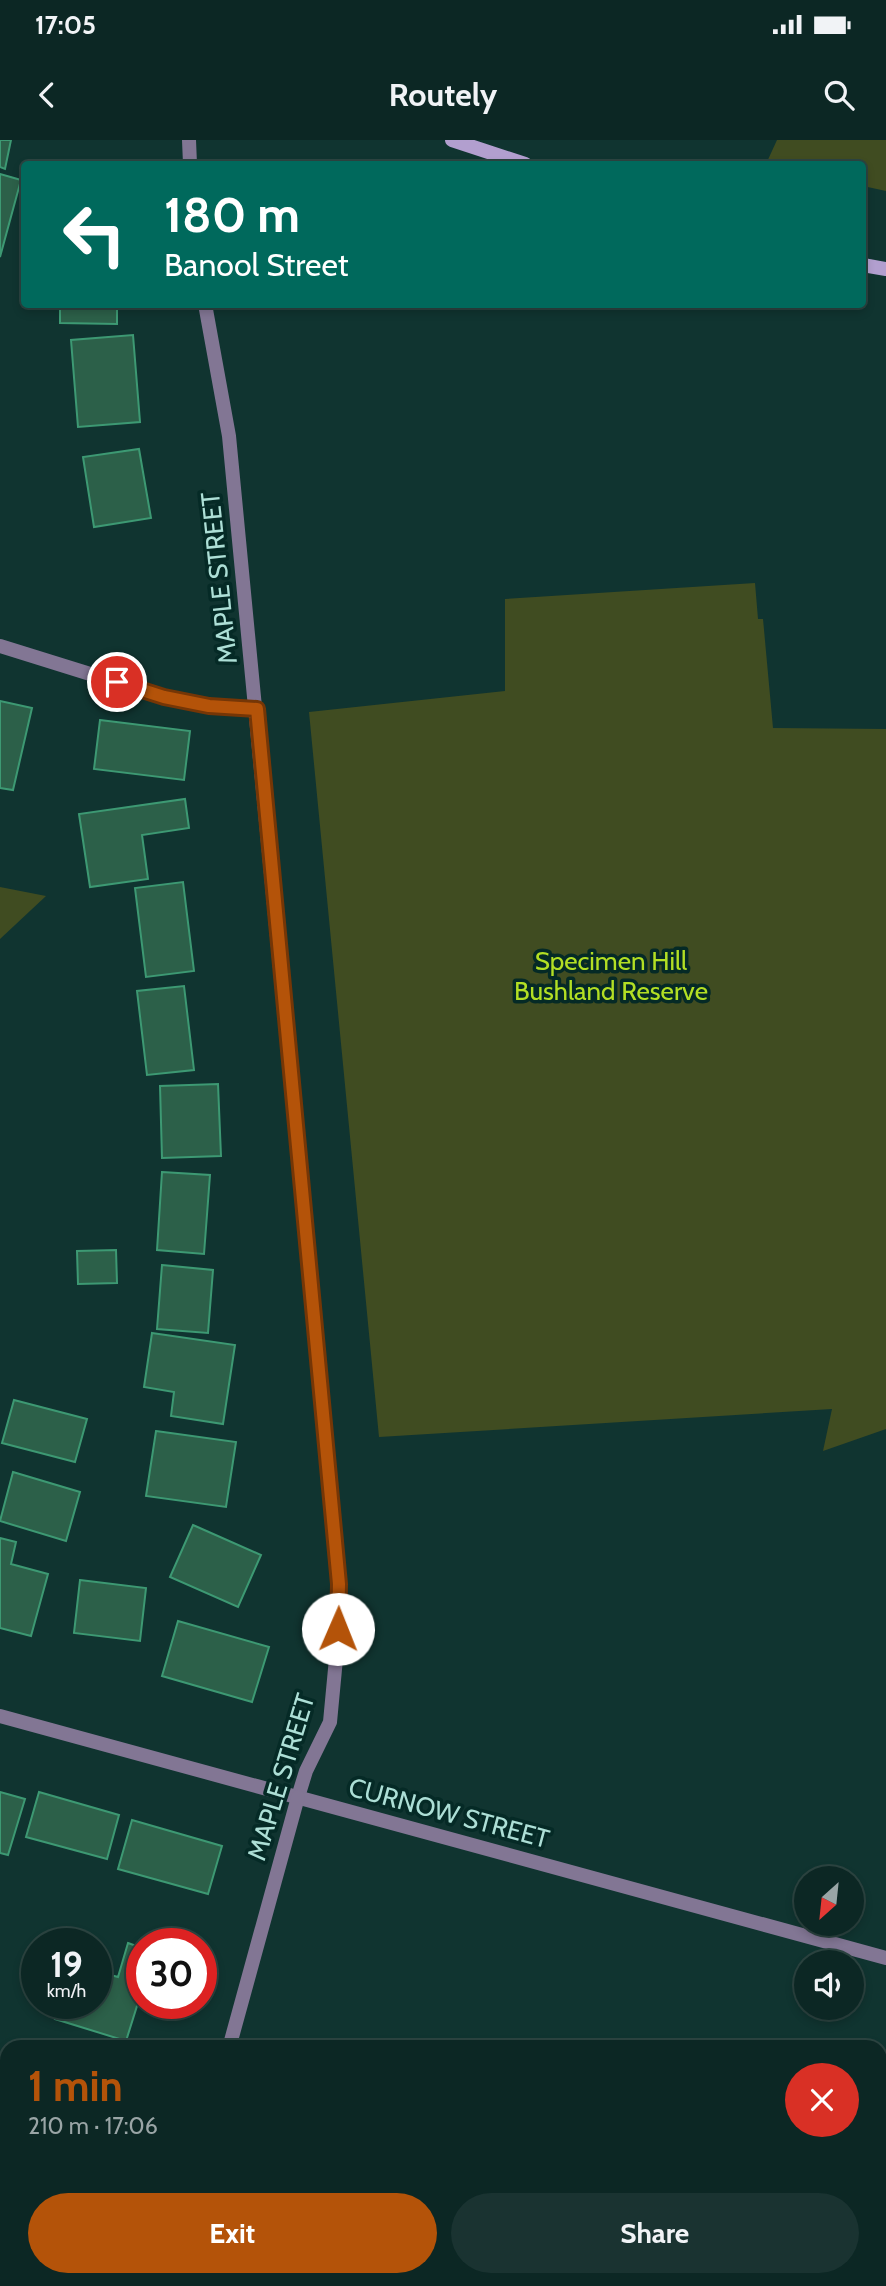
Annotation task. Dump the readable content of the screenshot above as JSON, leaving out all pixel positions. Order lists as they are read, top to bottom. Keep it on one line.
{"streets":{"street":["MAPLE STREET","CURNOW STREET"]},"crossings":[["MAPLE STREET","CURNOW STREET"]],"parks":["Specimen Hill Bushland Reserve"],"north":"bottom left","page":{"status":"17:05","header":"Routely","turn":["180 m","Banool Street"],"speed":"19 km/h","limit":"30","heading":["1 min","210 m · 17:06"],"buttons":["Exit","Share"]}}
